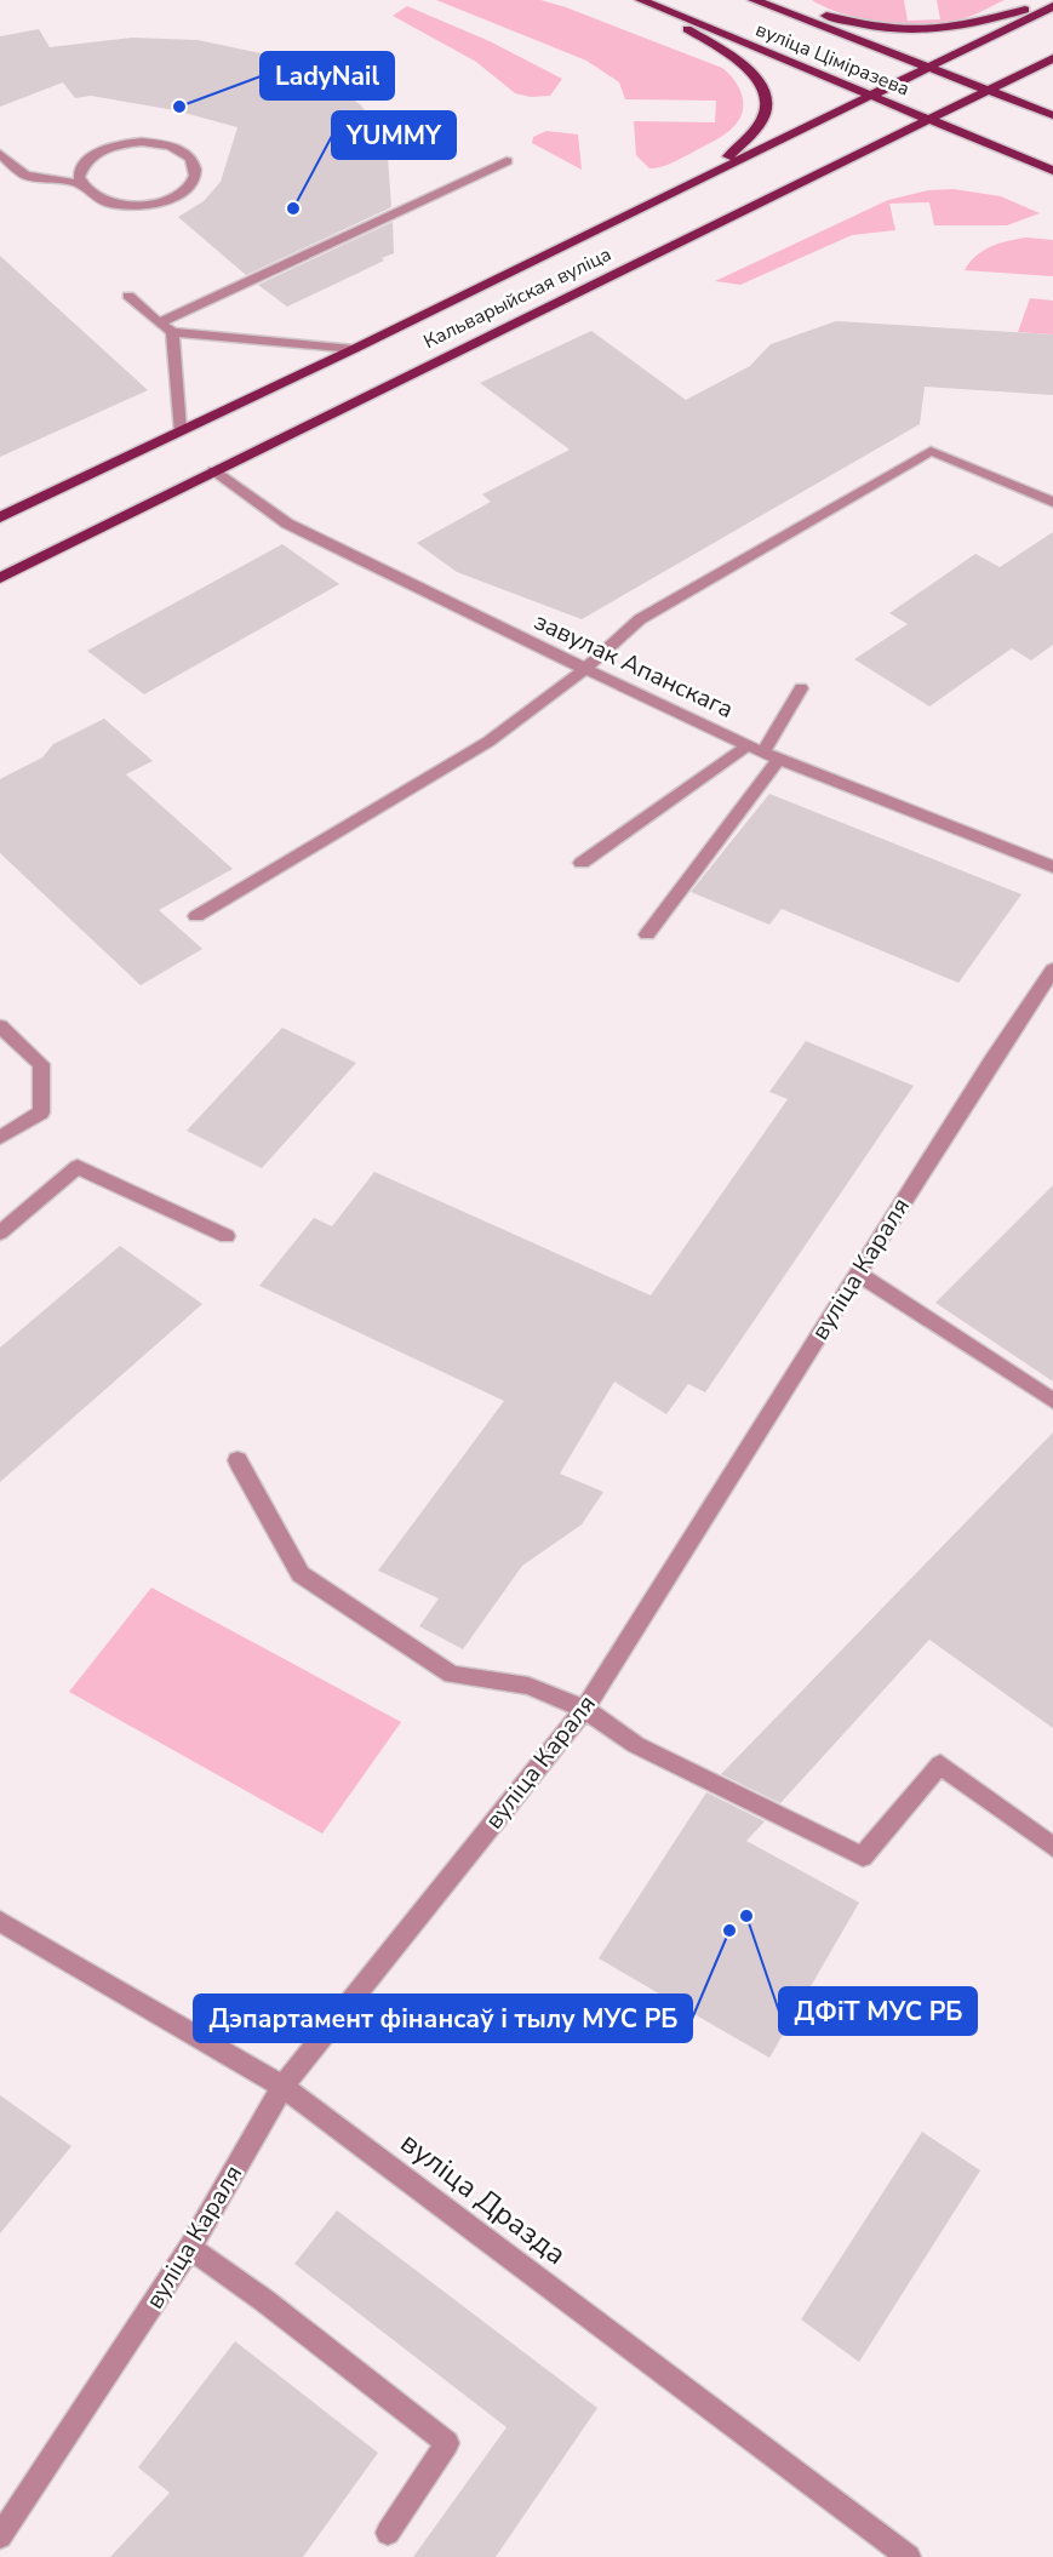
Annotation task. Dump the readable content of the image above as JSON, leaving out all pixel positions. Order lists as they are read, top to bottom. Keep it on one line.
{"streets":{"main road":["вуліца Ціміразева","Кальварыйская вуліца"],"street":["завулак Апанскага","вуліца Караля","вуліца Дразда"]},"crossings":[["вуліца Ціміразева","Кальварыйская вуліца"],["Кальварыйская вуліца","завулак Апанскага"],["вуліца Караля","вуліца Дразда"]],"places":["LadyNail","YUMMY","ДФіТ МУС РБ","Дэпартамент фінансаў і тылу МУС РБ"]}
